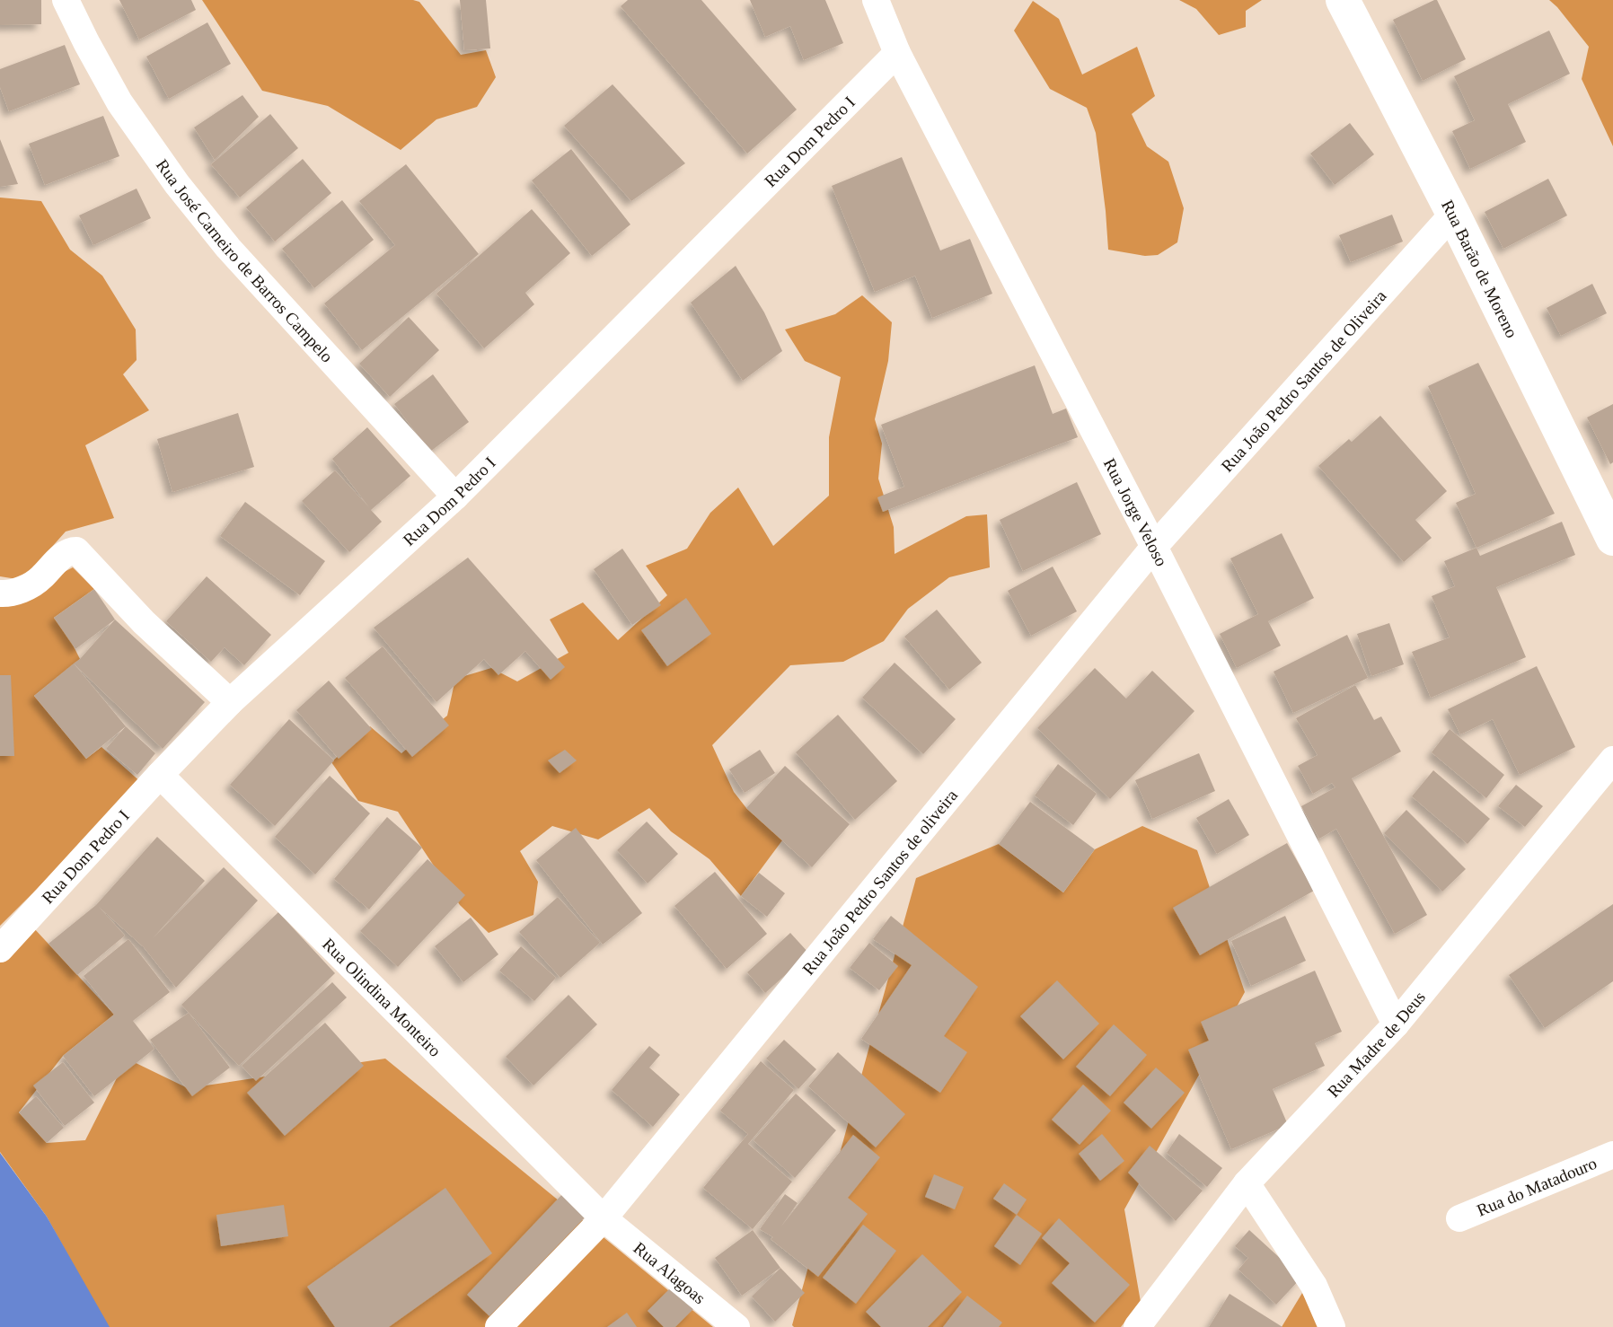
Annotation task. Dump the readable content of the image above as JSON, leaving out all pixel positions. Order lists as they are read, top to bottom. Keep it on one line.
{"streets":{"street":["Rua Dom Pedro I","Rua José Carneiro de Barros Campelo","Rua Barão de Moreno","Rua João Pedro Santos de Oliveira","Rua Jorge Veloso","Rua João Pedro Santos de oliveira","Rua Olindina Monteiro","Rua Madre de Deus","Rua do Matadouro","Rua Alagoas"]},"crossings":[["Rua Dom Pedro I","Rua José Carneiro de Barros Campelo"],["Rua Dom Pedro I","Rua Jorge Veloso"],["Rua Dom Pedro I","Rua Olindina Monteiro"],["Rua Barão de Moreno","Rua João Pedro Santos de Oliveira"],["Rua João Pedro Santos de Oliveira","Rua Jorge Veloso"],["Rua João Pedro Santos de Oliveira","Rua João Pedro Santos de oliveira"],["Rua Jorge Veloso","Rua João Pedro Santos de oliveira"],["Rua Jorge Veloso","Rua Madre de Deus"],["Rua João Pedro Santos de oliveira","Rua Olindina Monteiro"],["Rua João Pedro Santos de oliveira","Rua Alagoas"],["Rua Olindina Monteiro","Rua Alagoas"]]}
